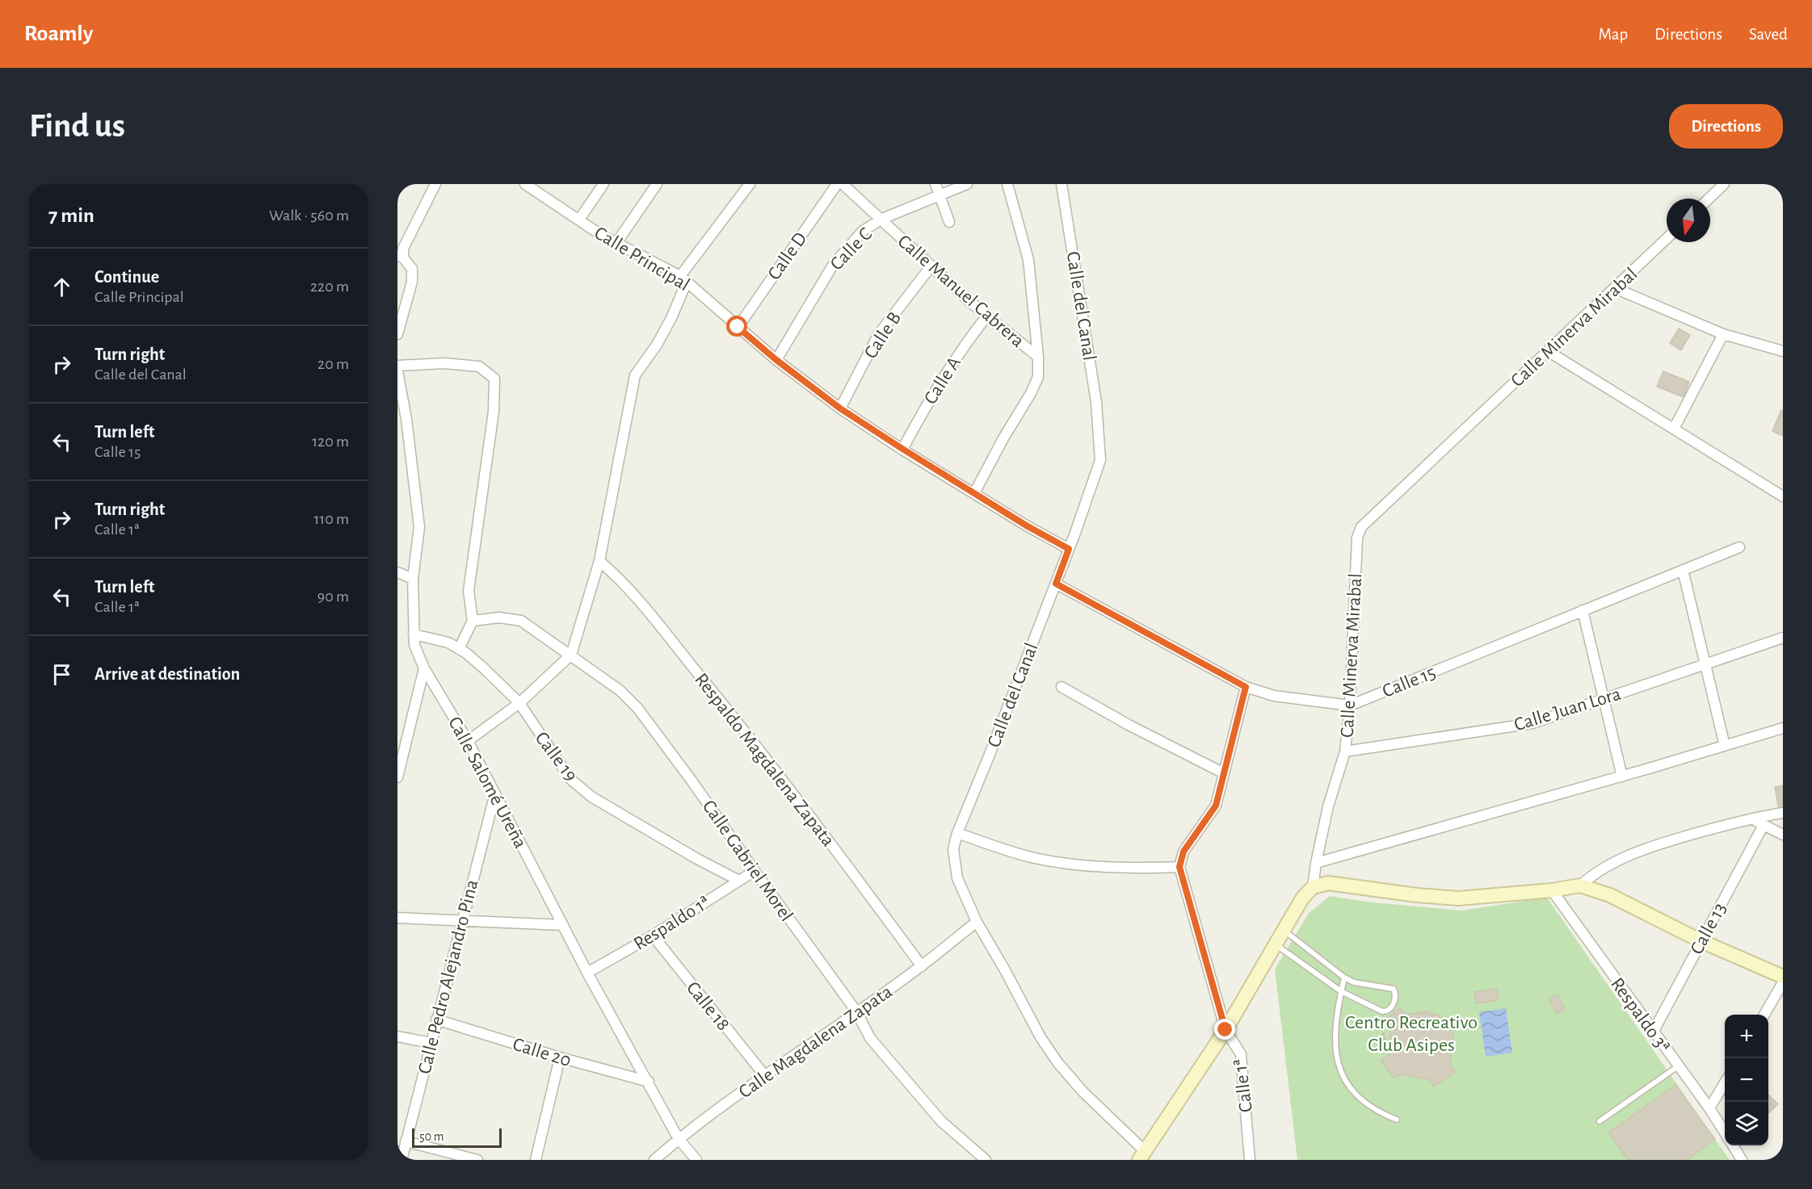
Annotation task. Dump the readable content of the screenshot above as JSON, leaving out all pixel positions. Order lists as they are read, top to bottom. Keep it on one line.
{"streets":{"street":["Calle C","Calle D","Calle Principal","Calle Manuel Cabrera","Calle del Canal","Calle Minerva Mirabal","Calle B","Calle A","Calle 15","Calle Juan Lora","Calle 19","Respaldo Magdalena Zapata","Calle Salomé Ureña","Calle Gabriel Morel","Respaldo 1ª","Calle 13","Calle Pedro Alejandro Pina","Calle 18","Respaldo 3ª","Calle Magdalena Zapata","Calle 20","Calle 1ª"]},"crossings":[["Calle C","Calle Principal"],["Calle C","Calle Manuel Cabrera"],["Calle D","Calle Principal"],["Calle Principal","Calle del Canal"],["Calle Principal","Calle B"],["Calle Principal","Calle A"],["Calle Manuel Cabrera","Calle B"],["Calle Manuel Cabrera","Calle A"],["Calle del Canal","Calle 15"],["Calle del Canal","Calle Magdalena Zapata"],["Calle Minerva Mirabal","Calle 15"],["Calle Minerva Mirabal","Calle Juan Lora"],["Calle 19","Calle Salomé Ureña"],["Calle 19","Respaldo 1ª"],["Respaldo Magdalena Zapata","Calle Magdalena Zapata"],["Calle Salomé Ureña","Respaldo 1ª"],["Calle Salomé Ureña","Calle Pedro Alejandro Pina"],["Calle Salomé Ureña","Calle Magdalena Zapata"],["Calle Salomé Ureña","Calle 20"],["Calle Gabriel Morel","Respaldo 1ª"],["Calle Gabriel Morel","Calle Magdalena Zapata"],["Respaldo 1ª","Calle 18"],["Calle 13","Respaldo 3ª"],["Calle Pedro Alejandro Pina","Calle 20"],["Calle 18","Calle Magdalena Zapata"]],"parks":["Centro Recreativo Club Asipes"],"scale_bar":"50 m","north":"bottom","page":{"header":"Roamly","nav":["Map","Directions","Saved"],"buttons":"Directions","title":"Find us","heading":["7 min","Walk · 560 m"],"list":[["Continue","Calle Principal","220 m"],["Turn right","Calle del Canal","20 m"],["Turn left","Calle 15","120 m"],["Turn right","Calle 1ª","110 m"],["Turn left","Calle 1ª","90 m"],"Arrive at destination"],"map_buttons":["+","−"],"scale":"50 m"}}
